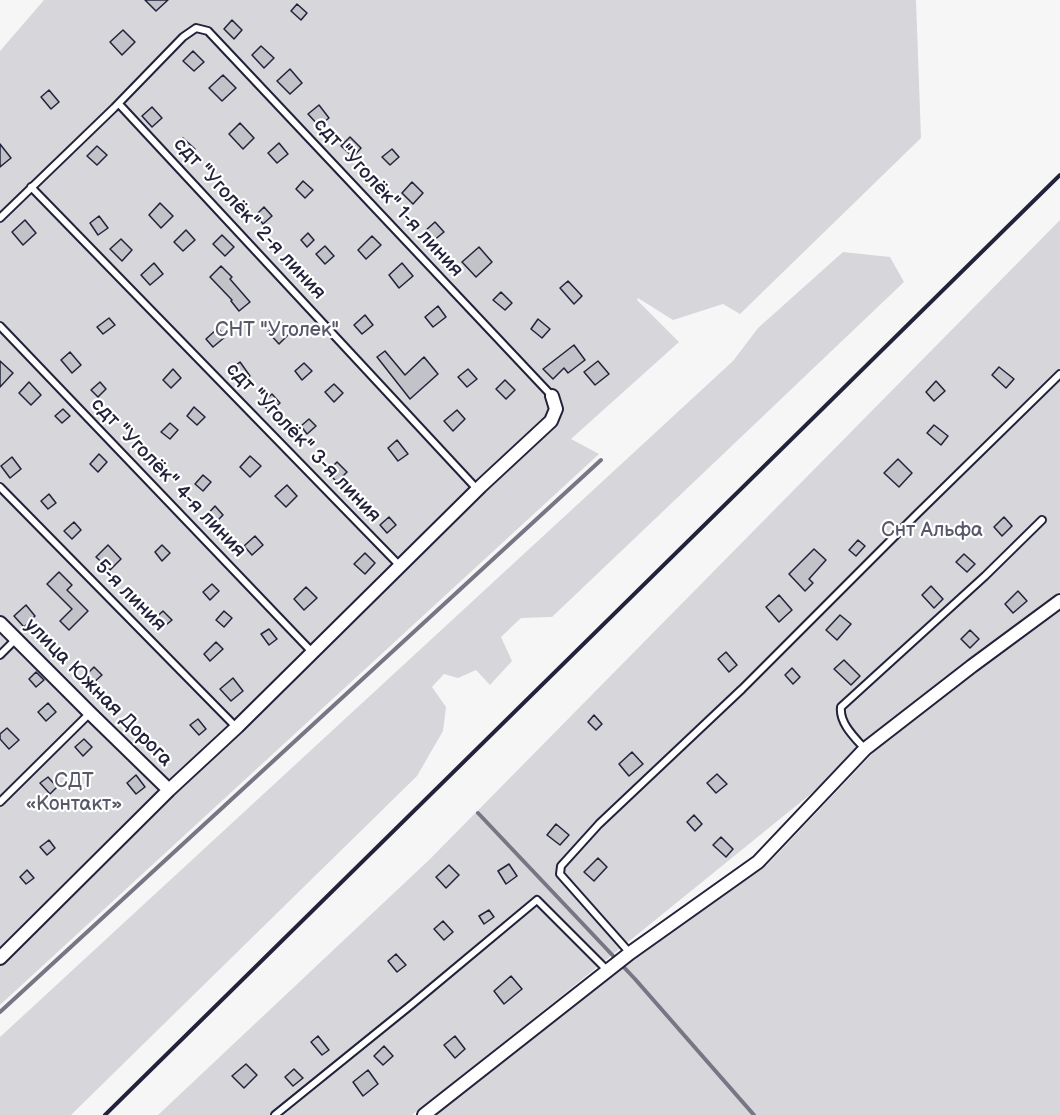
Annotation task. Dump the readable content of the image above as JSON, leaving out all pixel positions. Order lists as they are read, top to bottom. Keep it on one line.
{"streets":{"street":["улица Южная Дорога"],"lane":["сдт \"Уголёк\" 1-я линия","сдт \"Уголёк\" 2-я линия","сдт \"Уголёк\" 3-я линия","сдт \"Уголёк\" 4-я линия","5-я линия"]},"crossings":[["сдт \"Уголёк\" 1-я линия","сдт \"Уголёк\" 2-я линия"]],"parks":["СНТ \"Уголек\"","Снт Альфа","СДТ «Контакт»"]}
